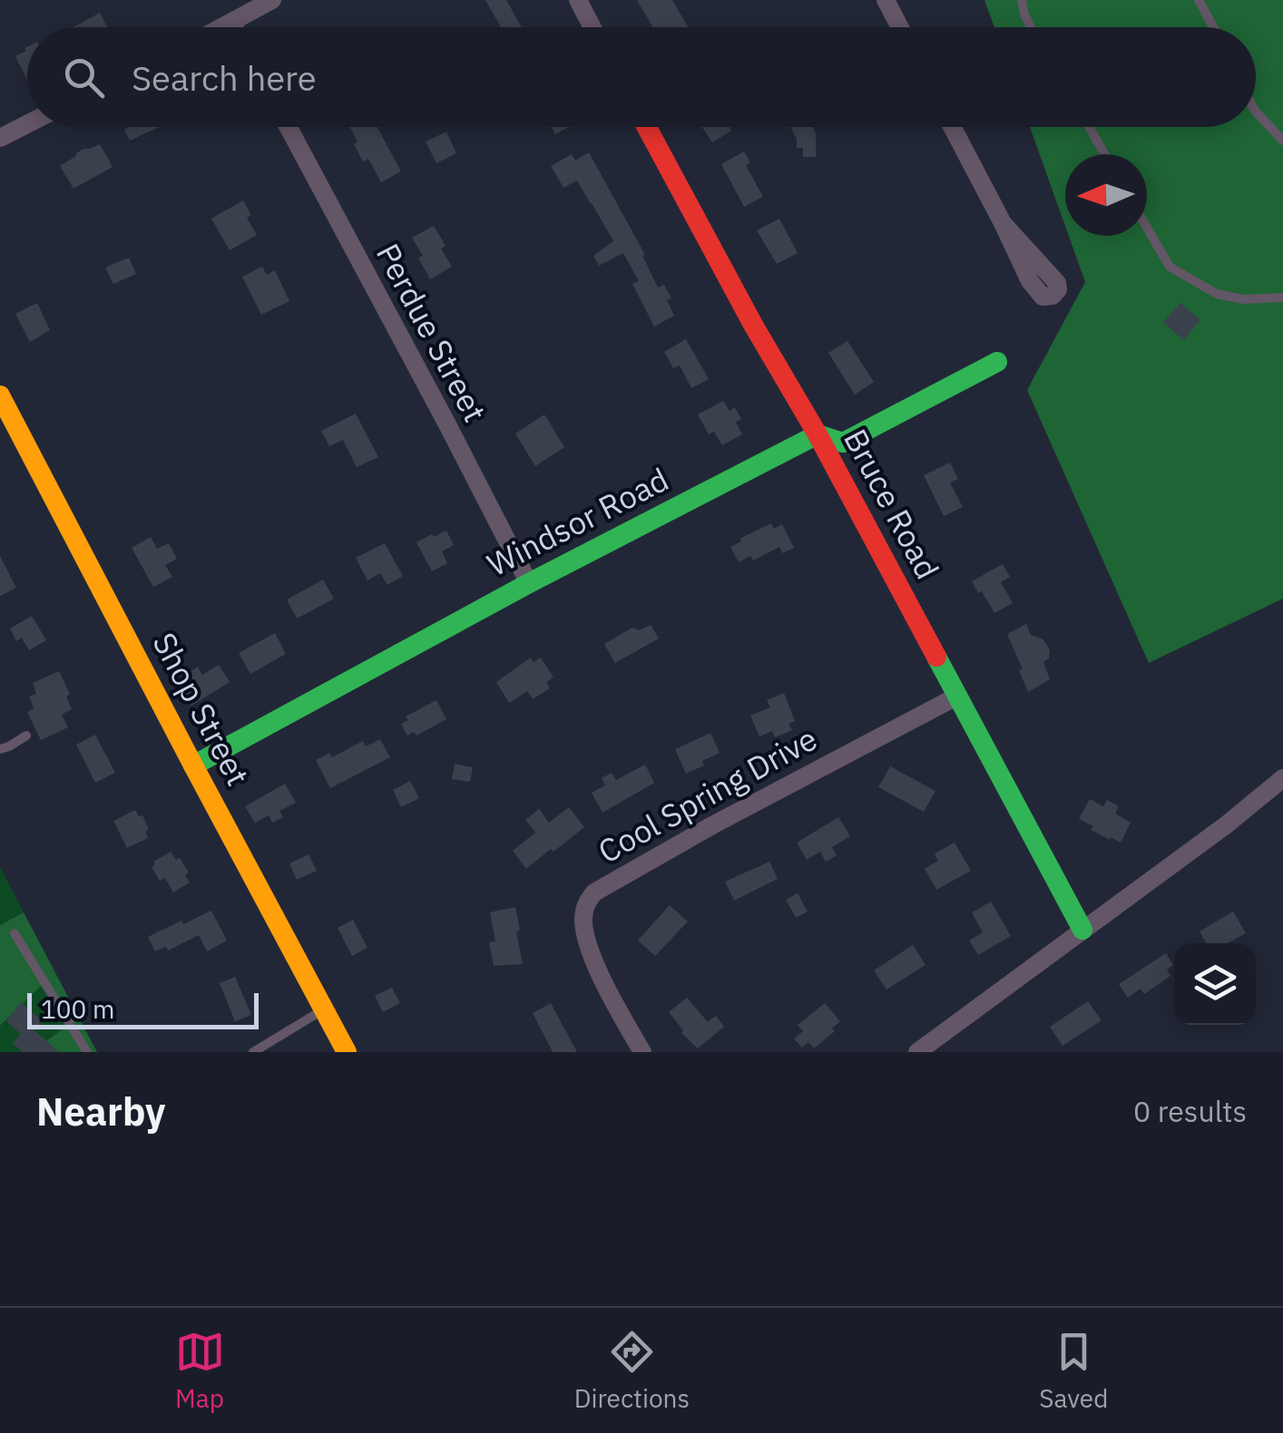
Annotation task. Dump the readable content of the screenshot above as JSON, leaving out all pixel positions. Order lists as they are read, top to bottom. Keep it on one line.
{"streets":{"street":["Perdue Street","Bruce Road","Windsor Road","Shop Street","Cool Spring Drive"]},"crossings":[["Perdue Street","Windsor Road"],["Bruce Road","Windsor Road"],["Bruce Road","Cool Spring Drive"],["Windsor Road","Shop Street"]],"scale_bar":"100 m","north":"left","page":{"search":"Search here","scale":"100 m","heading":["Nearby","0 results"],"nav":["Map","Directions","Saved"]}}
